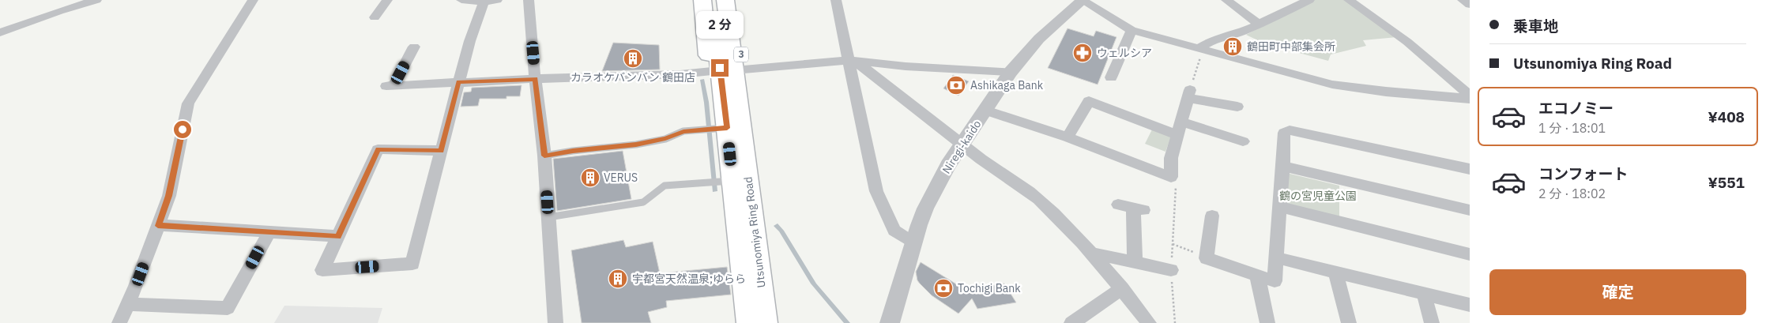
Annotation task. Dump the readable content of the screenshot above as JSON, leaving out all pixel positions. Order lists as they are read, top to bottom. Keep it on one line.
{"streets":{"main road":["3","Utsunomiya Ring Road"],"street":["Niregi-kaido"]},"crossings":[["3","Utsunomiya Ring Road"]],"parks":["鶴の宮児童公園"],"places":{"building":["鶴田町中部集会所","カラオケバンバン 鶴田店","VERUS","宇都宮天然温泉;ゆらら"],"pharmacy":["ウェルシア"],"bank":["Ashikaga Bank","Tochigi Bank"]},"page":{"banner":["乗車地","Utsunomiya Ring Road"],"bubble":"2 分","list":[{"name":"エコノミー","note":"1 分 · 18:01","value":"¥408"},{"name":"コンフォート","note":"2 分 · 18:02","value":"¥551"}],"buttons":"確定"}}
